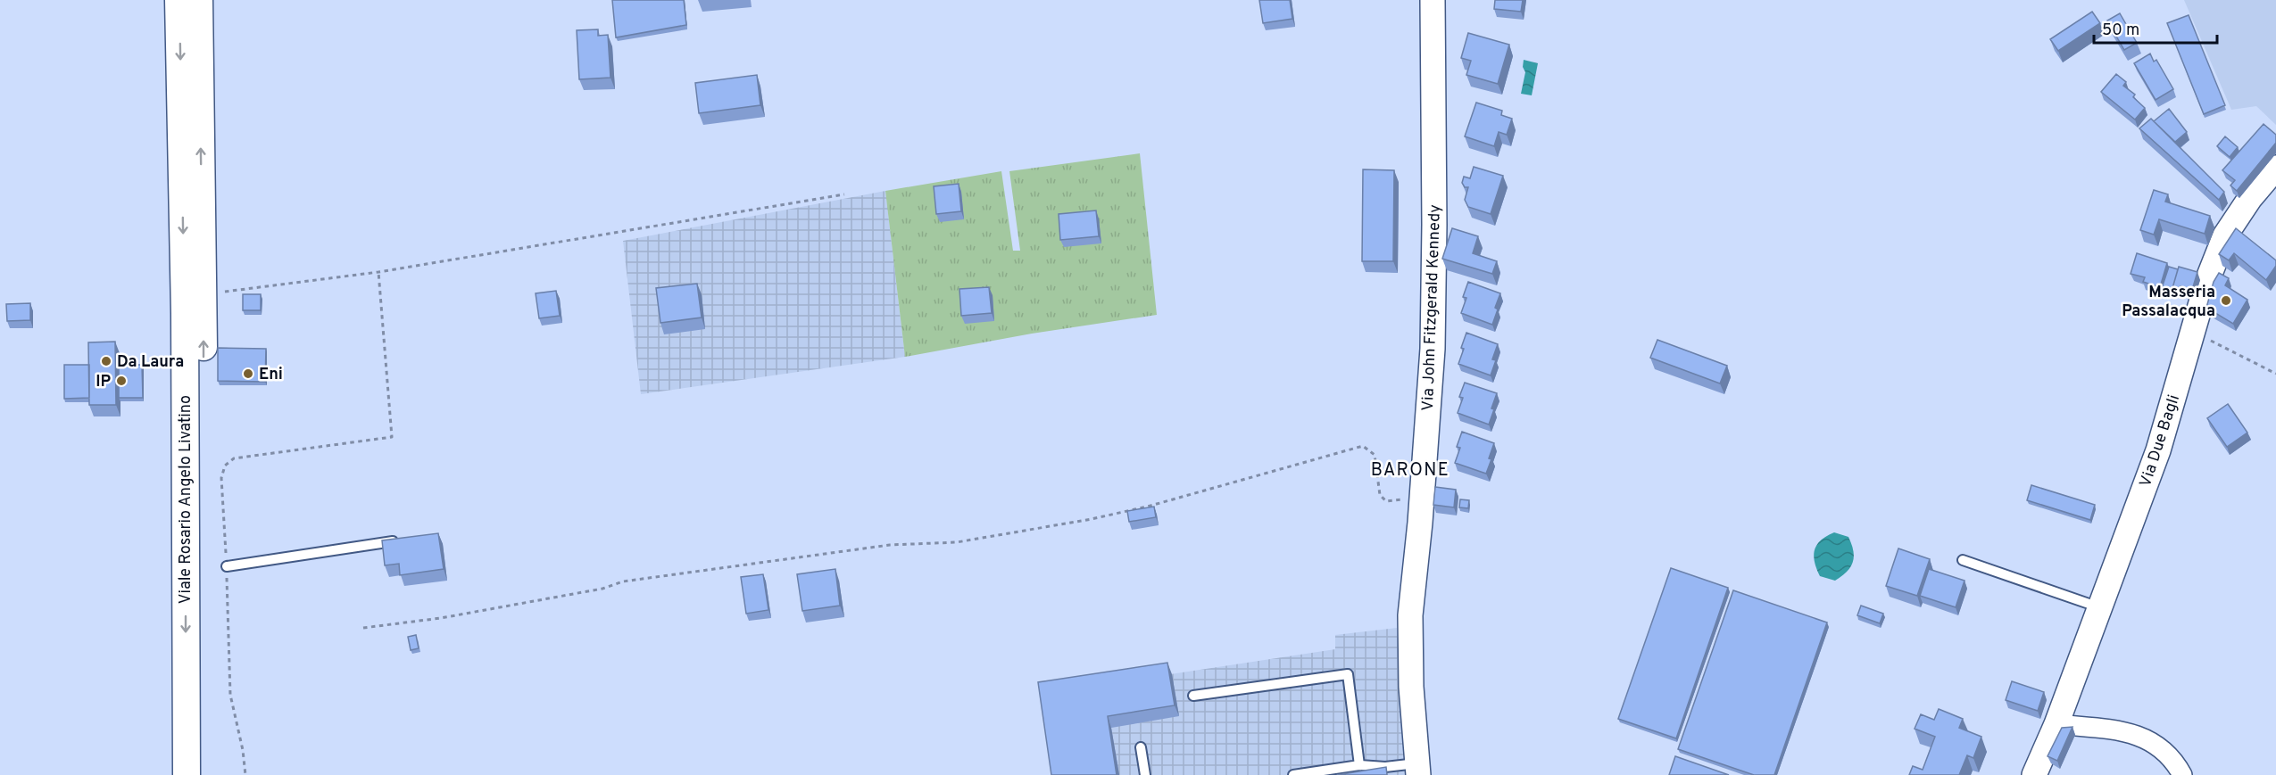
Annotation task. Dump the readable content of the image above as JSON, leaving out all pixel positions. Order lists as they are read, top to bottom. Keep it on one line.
{"streets":{"main road":["Viale Rosario Angelo Livatino"],"street":["Via John Fitzgerald Kennedy","Via Due Bagli"]},"districts":["BARONE"],"places":["Masseria Passalacqua","Da Laura","Eni","IP"],"scale_bar":"50 m"}
